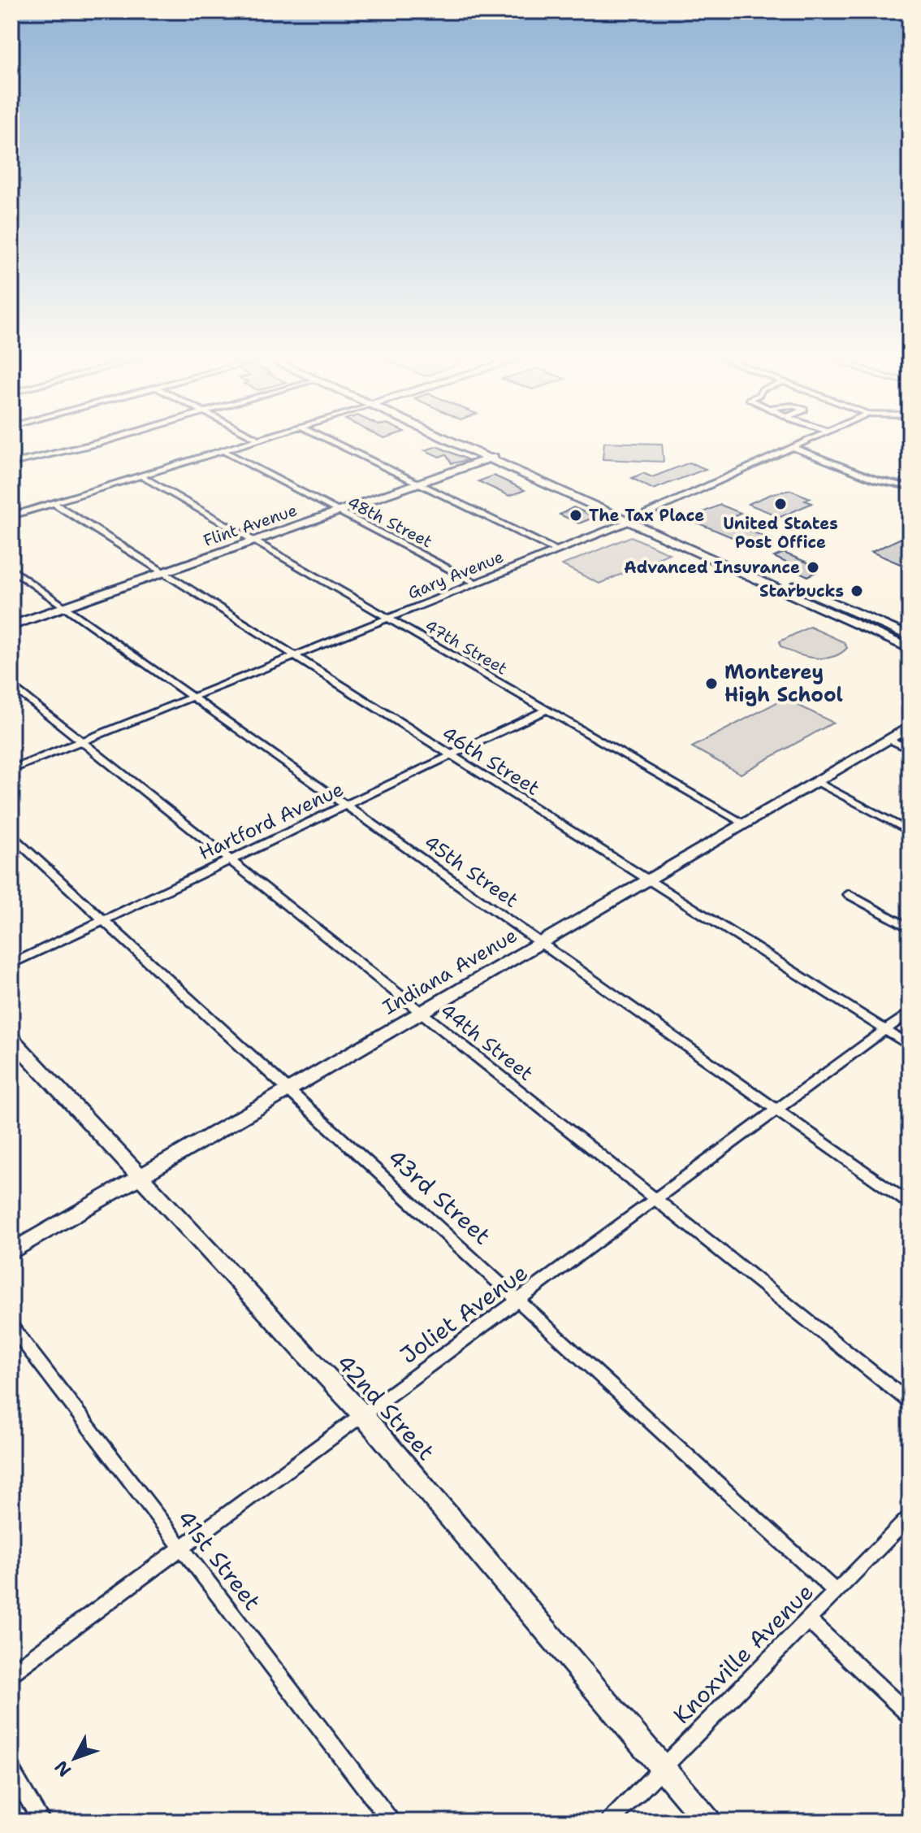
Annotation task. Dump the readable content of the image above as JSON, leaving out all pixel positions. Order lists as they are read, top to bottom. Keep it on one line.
{"streets":{"main road":["Flint Avenue","Indiana Avenue","42nd Street"],"street":["48th Street","Gary Avenue","47th Street","46th Street","Hartford Avenue","45th Street","44th Street","43rd Street","Joliet Avenue","41st Street","Knoxville Avenue"]},"crossings":[["48th Street","Flint Avenue"],["48th Street","Gary Avenue"],["Flint Avenue","47th Street"],["Flint Avenue","46th Street"],["Flint Avenue","45th Street"],["Gary Avenue","47th Street"],["Gary Avenue","46th Street"],["Gary Avenue","45th Street"],["Gary Avenue","44th Street"],["47th Street","Hartford Avenue"],["47th Street","Indiana Avenue"],["46th Street","Hartford Avenue"],["46th Street","Indiana Avenue"],["46th Street","Joliet Avenue"],["Hartford Avenue","45th Street"],["Hartford Avenue","44th Street"],["Hartford Avenue","43rd Street"],["45th Street","Indiana Avenue"],["45th Street","Joliet Avenue"],["Indiana Avenue","44th Street"],["Indiana Avenue","43rd Street"],["Indiana Avenue","42nd Street"],["44th Street","Joliet Avenue"],["43rd Street","Joliet Avenue"],["43rd Street","Knoxville Avenue"],["Joliet Avenue","42nd Street"],["Joliet Avenue","41st Street"],["42nd Street","Knoxville Avenue"]],"places":["United States Post Office","The Tax Place","Advanced Insurance","Starbucks","Monterey High School"],"north":"bottom left"}
